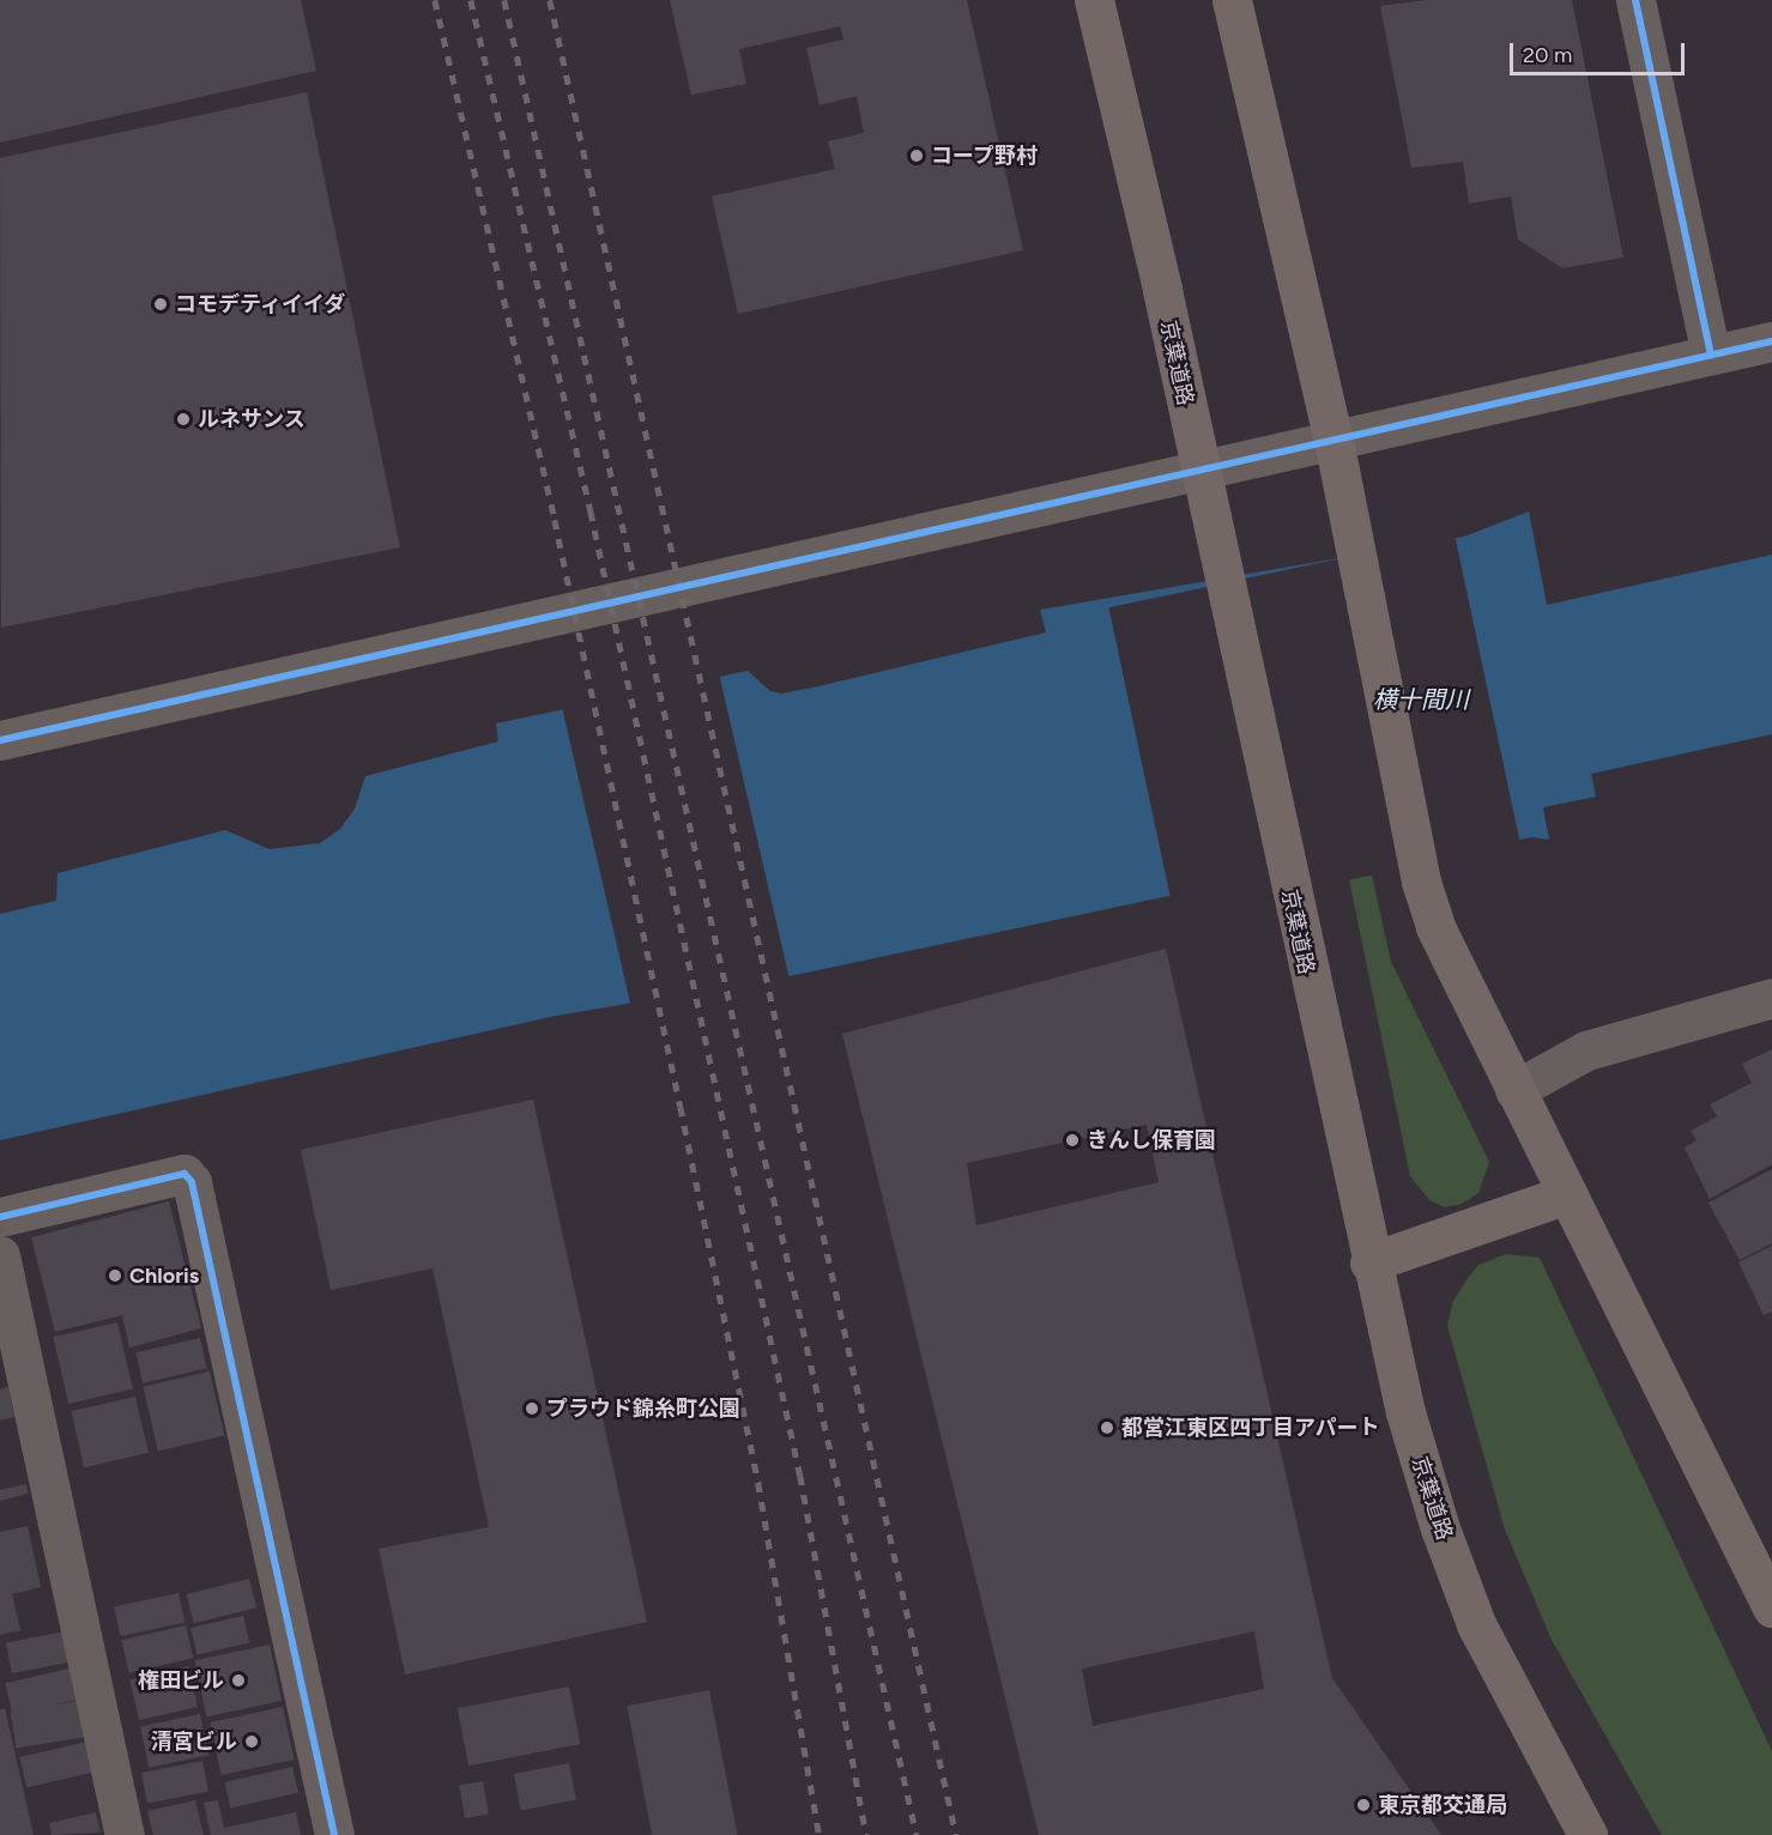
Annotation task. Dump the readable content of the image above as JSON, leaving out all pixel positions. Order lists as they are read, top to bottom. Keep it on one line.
{"streets":{"highway":["京葉道路"]},"water":["横十間川"],"places":["コープ野村","コモデティイイダ","ルネサンス","きんし保育園","Chloris","プラウド錦糸町公園","都営江東区四丁目アパート","権田ビル","清宮ビル","東京都交通局"],"scale_bar":"20 m"}
